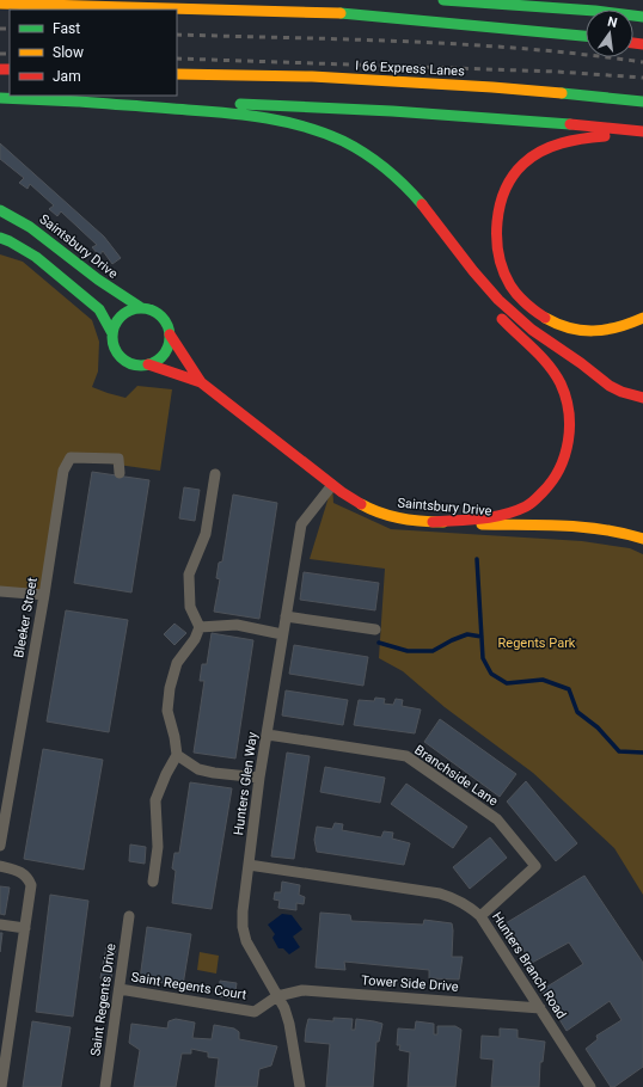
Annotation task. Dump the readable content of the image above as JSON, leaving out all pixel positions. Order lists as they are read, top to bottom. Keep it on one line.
{"streets":{"main road":["I 66 Express Lanes","Saintsbury Drive"],"street":["Bleeker Street","Branchside Lane","Hunters Glen Way","Hunters Branch Road","Tower Side Drive","Saint Regents Court","Saint Regents Drive"]},"crossings":[["Saintsbury Drive","Hunters Glen Way"],["Branchside Lane","Hunters Glen Way"],["Branchside Lane","Hunters Branch Road"],["Hunters Glen Way","Hunters Branch Road"],["Hunters Glen Way","Tower Side Drive"],["Hunters Glen Way","Saint Regents Court"],["Hunters Branch Road","Tower Side Drive"],["Tower Side Drive","Saint Regents Court"],["Saint Regents Court","Saint Regents Drive"]],"parks":["Regents Park"],"legend":["Fast","Slow","Jam"],"north":"top"}
